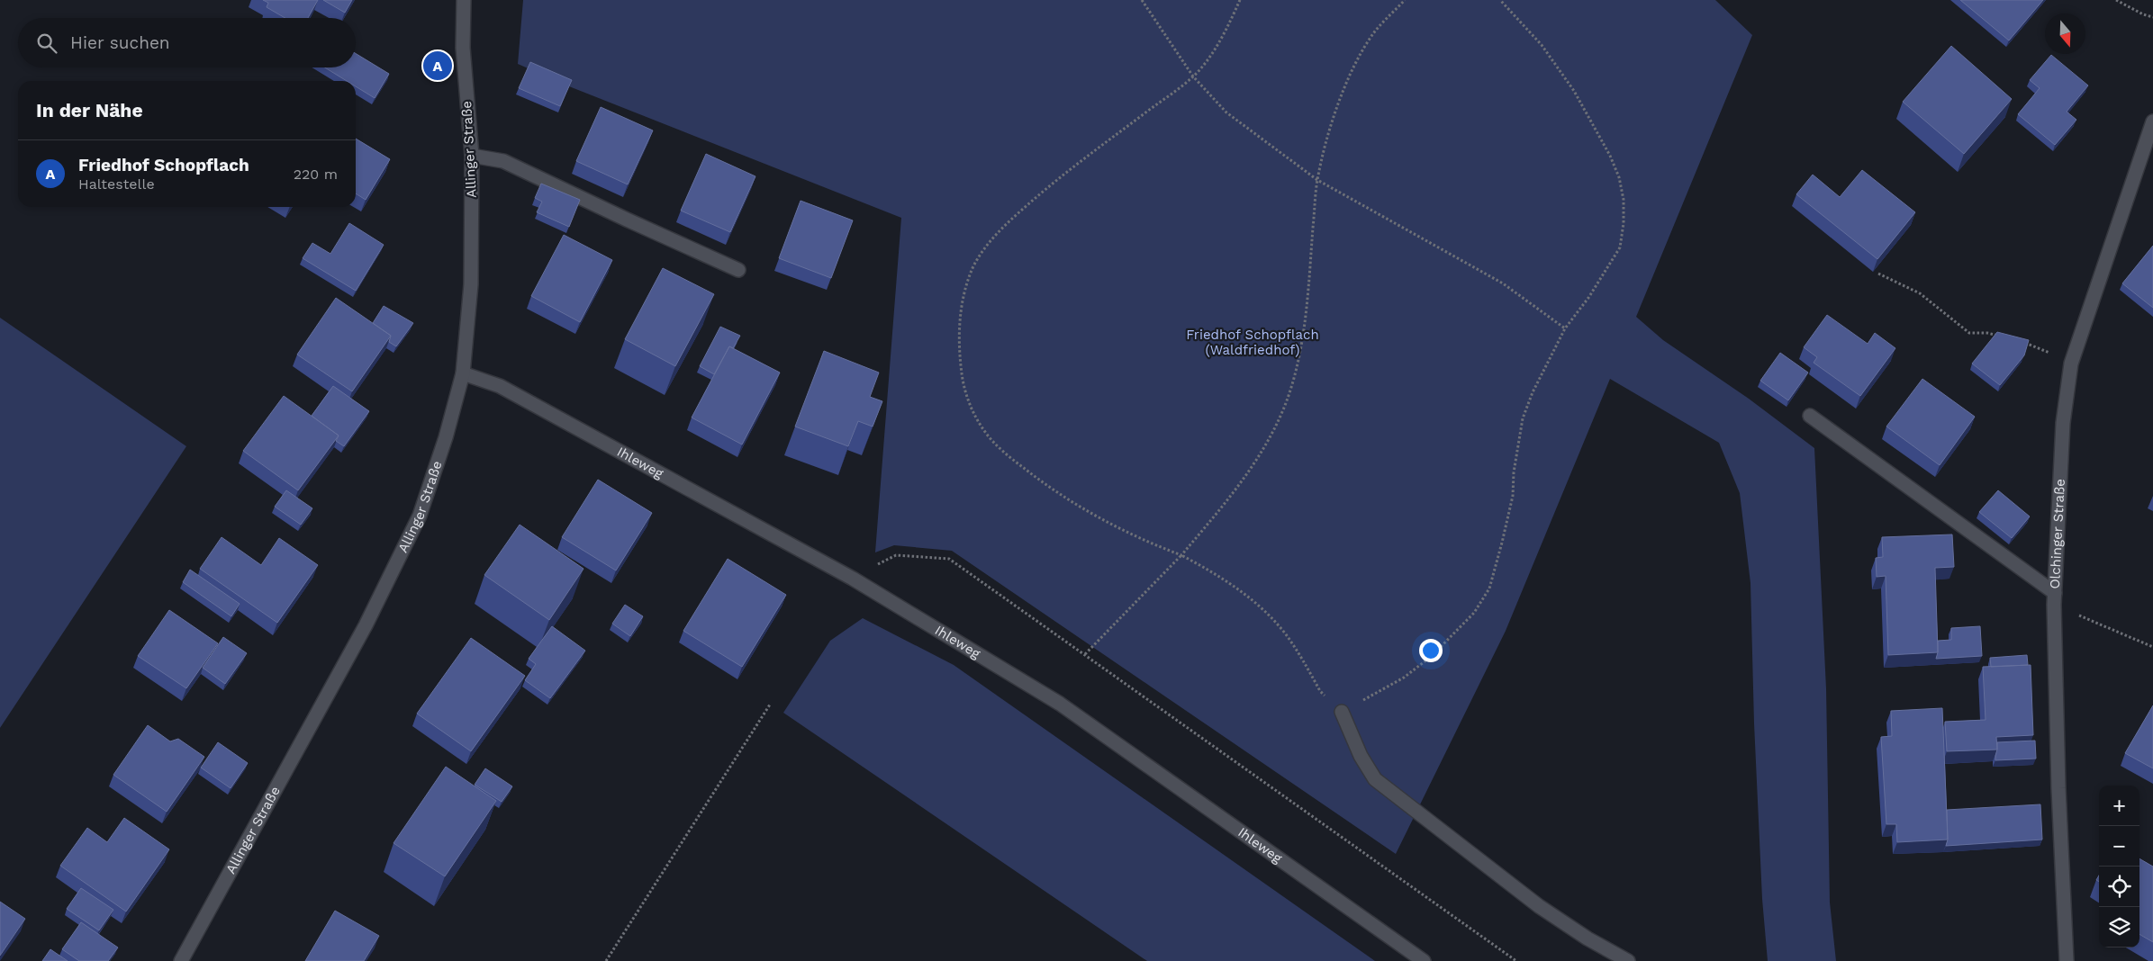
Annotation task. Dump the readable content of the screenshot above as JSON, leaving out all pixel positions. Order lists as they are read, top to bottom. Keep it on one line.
{"streets":{"street":["Allinger Straße","Ihleweg","Olchinger Straße"]},"crossings":[["Allinger Straße","Ihleweg"]],"parks":["Friedhof Schopflach (Waldfriedhof)"],"north":"bottom","page":{"search":"Hier suchen","pins":"A","heading":"In der Nähe","list":[{"mark":"A","name":"Friedhof Schopflach","note":"Haltestelle","value":"220 m"}],"map_buttons":["+","−"]}}
